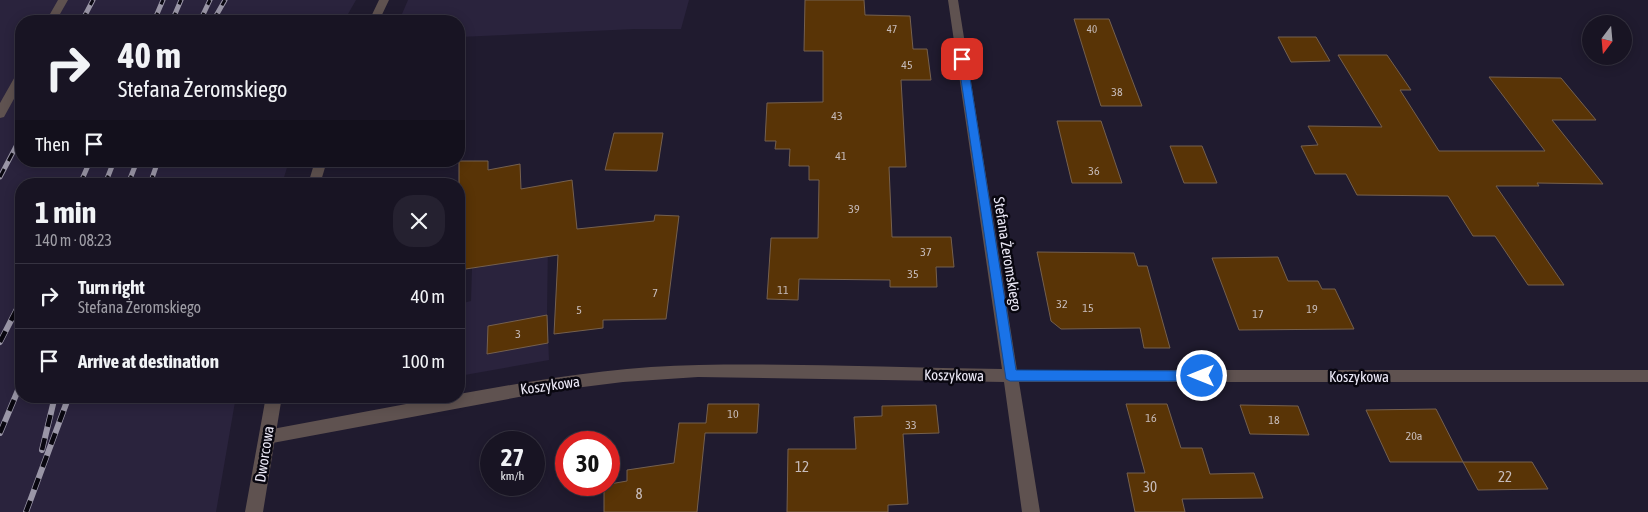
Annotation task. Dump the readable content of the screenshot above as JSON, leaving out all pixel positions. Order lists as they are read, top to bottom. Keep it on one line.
{"streets":{"street":["Stefana Żeromskiego","Koszykowa","Dworcowa"]},"crossings":[["Stefana Żeromskiego","Koszykowa"],["Koszykowa","Dworcowa"]],"house_numbers":["47","40","45","38","43","41","36","39","37","35","11","7","32","15","19","5","17","3","10","16","18","33","20a","12","22","30","8"],"north":"bottom","page":{"turn":["40 m","Stefana Żeromskiego"],"then":"Then","heading":["1 min","140 m · 08:23"],"list":[{"name":"Turn right","note":"Stefana Żeromskiego","value":"40 m"},{"name":"Arrive at destination","value":"100 m"}],"speed":"27 km/h","limit":"30"}}
